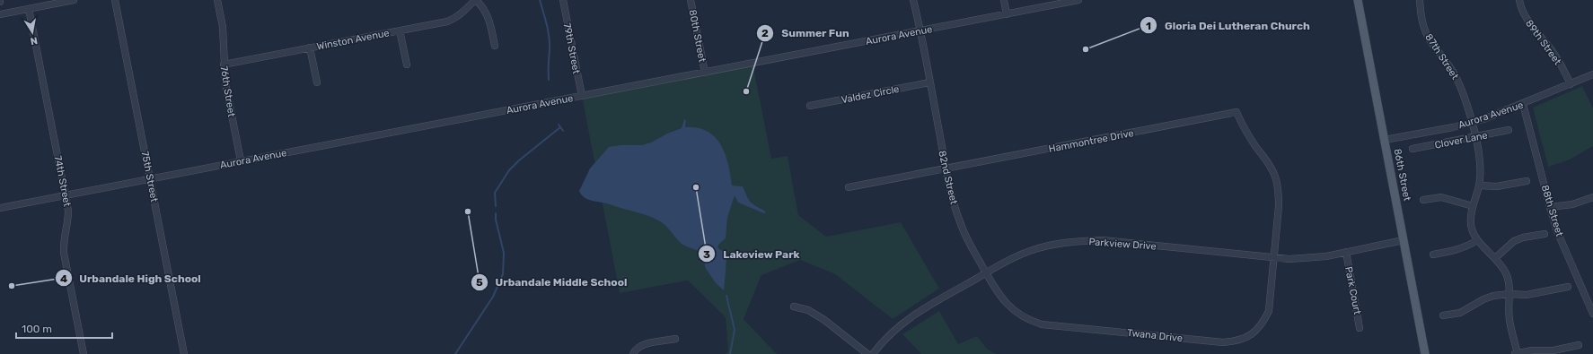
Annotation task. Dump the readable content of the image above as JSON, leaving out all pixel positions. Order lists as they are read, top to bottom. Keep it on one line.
{"streets":{"main road":["86th Street"],"street":["Aurora Avenue","80th Street","Winston Avenue","89th Street","79th Street","87th Street","76th Street","Valdez Circle","Clover Lane","Hammontree Drive","75th Street","82nd Street","74th Street","88th Street","Parkview Drive","Park Court","Twana Drive"]},"crossings":[["Aurora Avenue","80th Street"],["Aurora Avenue","89th Street"],["Aurora Avenue","79th Street"],["Aurora Avenue","87th Street"],["Aurora Avenue","76th Street"],["Aurora Avenue","86th Street"],["Aurora Avenue","75th Street"],["Aurora Avenue","82nd Street"],["Aurora Avenue","74th Street"],["Aurora Avenue","88th Street"],["Winston Avenue","76th Street"],["87th Street","Clover Lane"],["Valdez Circle","82nd Street"],["Hammontree Drive","82nd Street"],["Hammontree Drive","Parkview Drive"],["Hammontree Drive","Twana Drive"],["86th Street","Parkview Drive"],["82nd Street","Parkview Drive"],["82nd Street","Twana Drive"],["Parkview Drive","Park Court"],["Parkview Drive","Twana Drive"]],"places":["Gloria Dei Lutheran Church","Summer Fun","Lakeview Park","Urbandale Middle School","Urbandale High School"],"scale_bar":"100 m","north":"bottom"}
